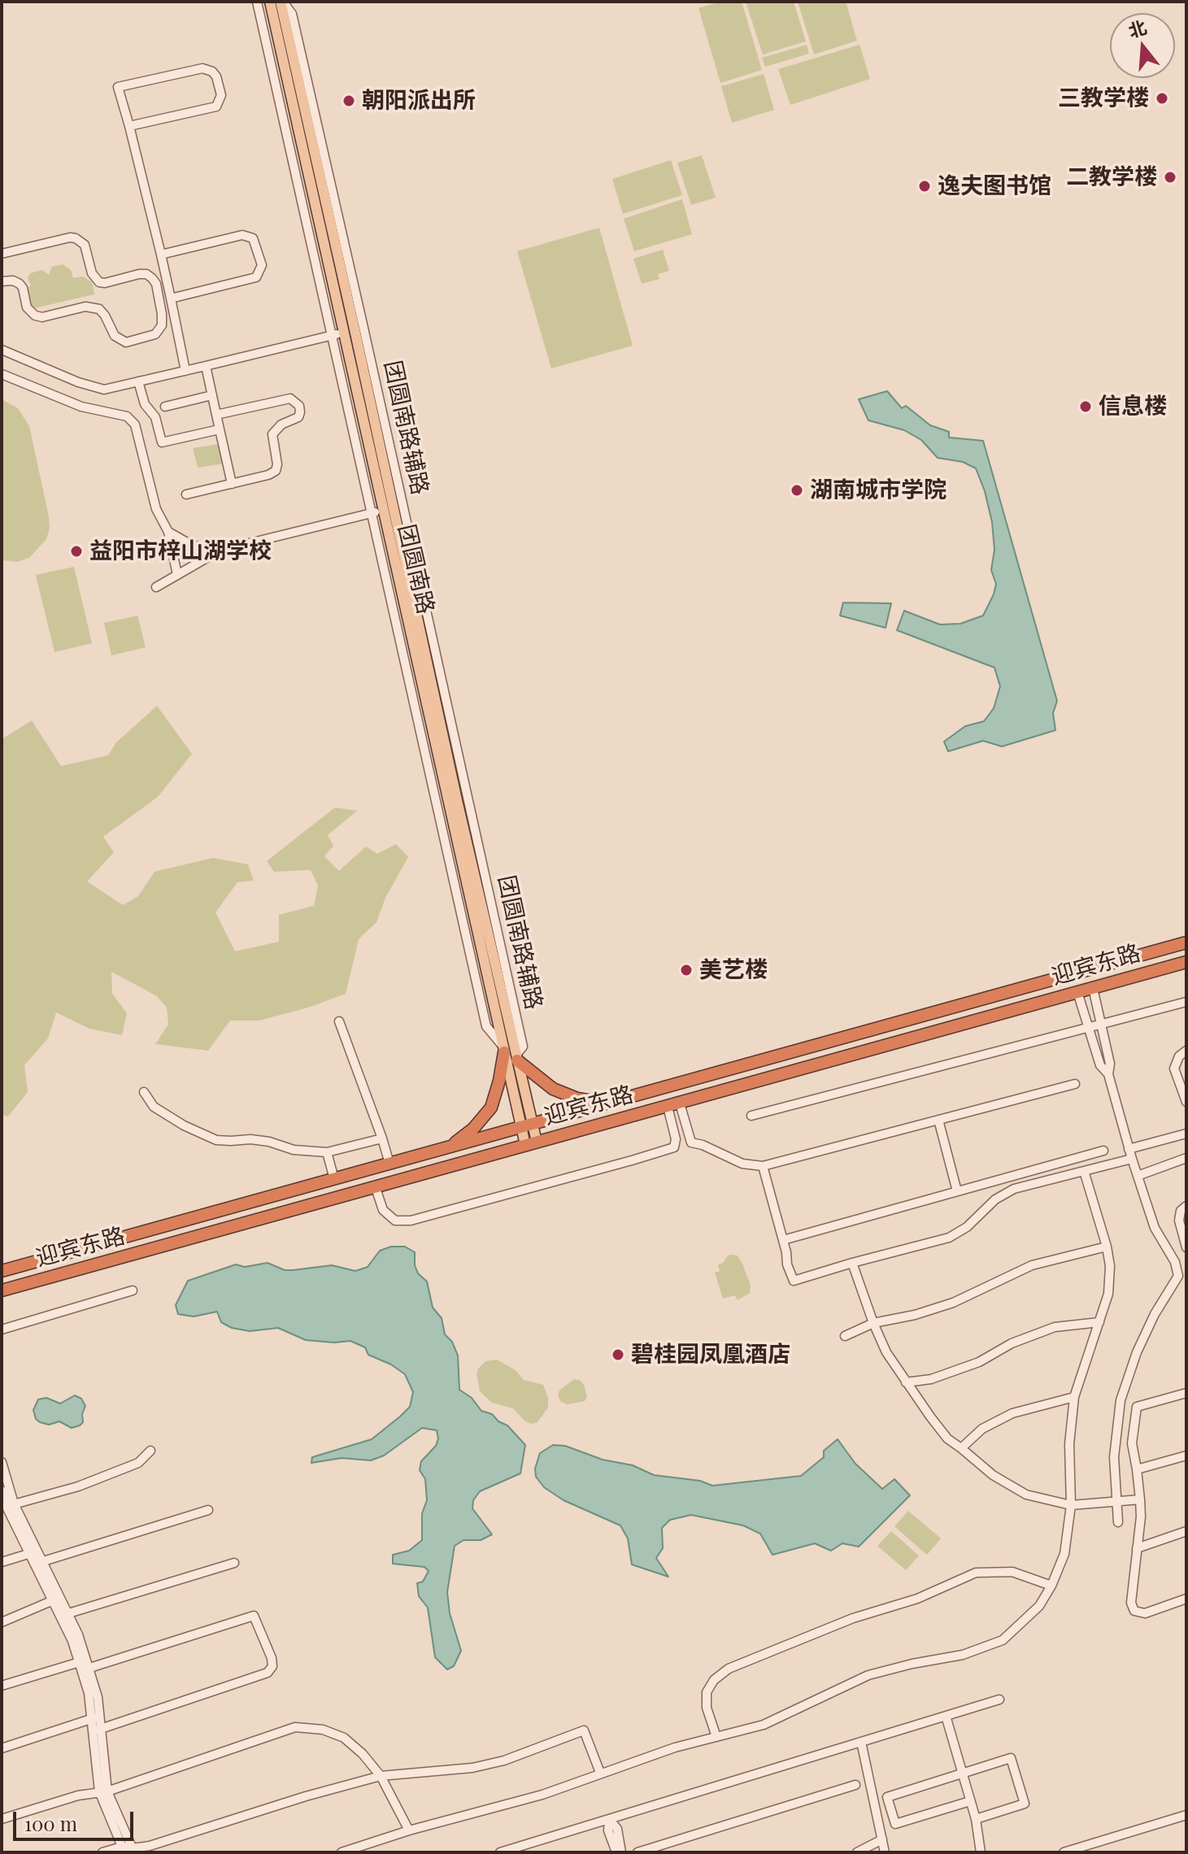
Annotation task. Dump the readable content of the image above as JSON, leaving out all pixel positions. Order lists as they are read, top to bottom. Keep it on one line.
{"streets":{"highway":["迎宾东路"],"main road":["团圆南路"]},"crossings":[["团圆南路","迎宾东路"]],"places":["三教学楼","朝阳派出所","二教学楼","逸夫图书馆","信息楼","湖南城市学院","益阳市梓山湖学校","美艺楼","碧桂园凤凰酒店"],"scale_bar":"100 m","north":"top"}
